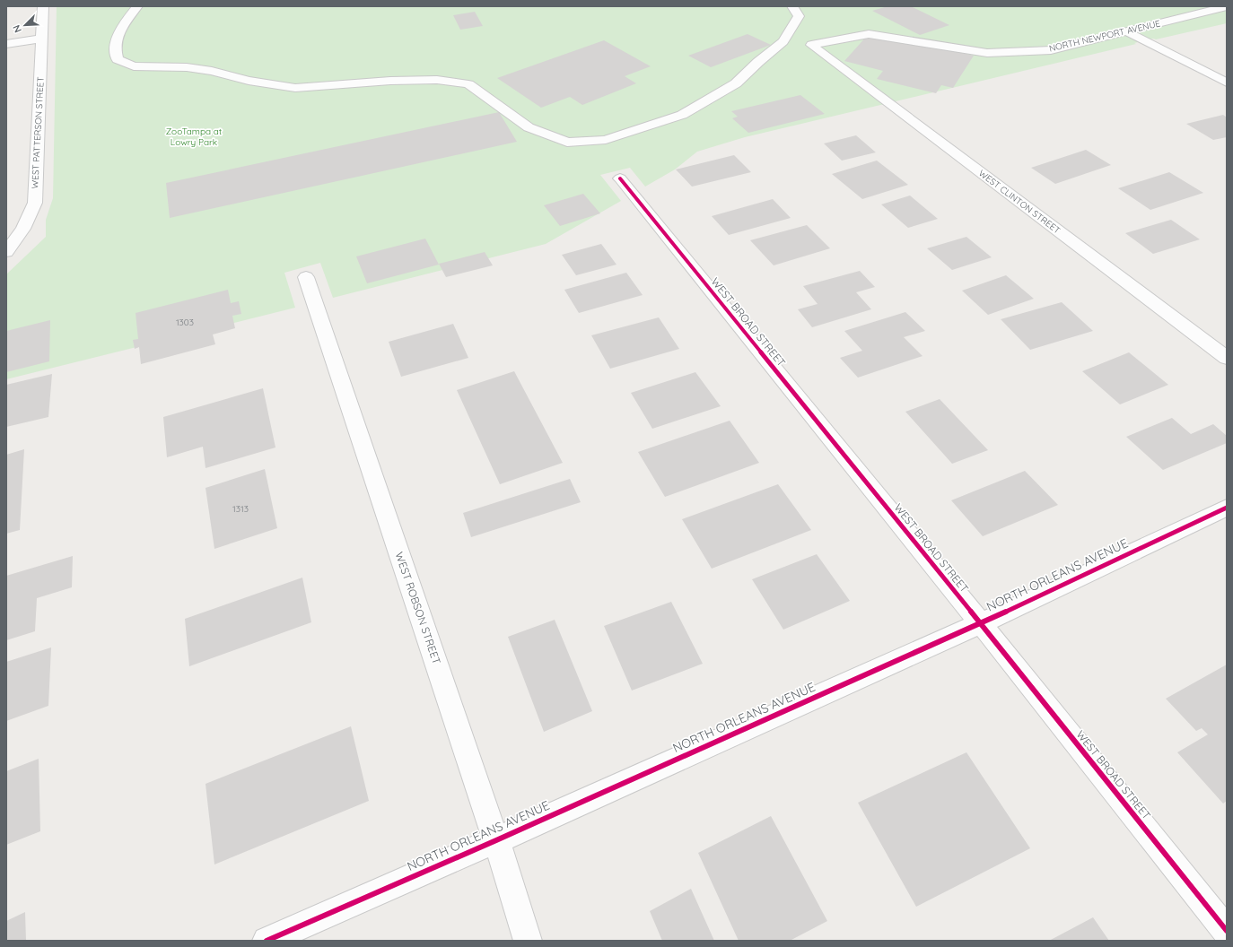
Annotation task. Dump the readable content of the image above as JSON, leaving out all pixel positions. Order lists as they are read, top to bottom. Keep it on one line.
{"streets":{"street":["NORTH NEWPORT AVENUE","WEST PATTERSON STREET","WEST CLINTON STREET","WEST BROAD STREET","NORTH ORLEANS AVENUE","WEST ROBSON STREET"]},"crossings":[["NORTH NEWPORT AVENUE","WEST CLINTON STREET"],["WEST BROAD STREET","NORTH ORLEANS AVENUE"],["NORTH ORLEANS AVENUE","WEST ROBSON STREET"]],"parks":["ZooTampa at Lowry Park"],"house_numbers":["1303","1313"],"north":"bottom left"}
